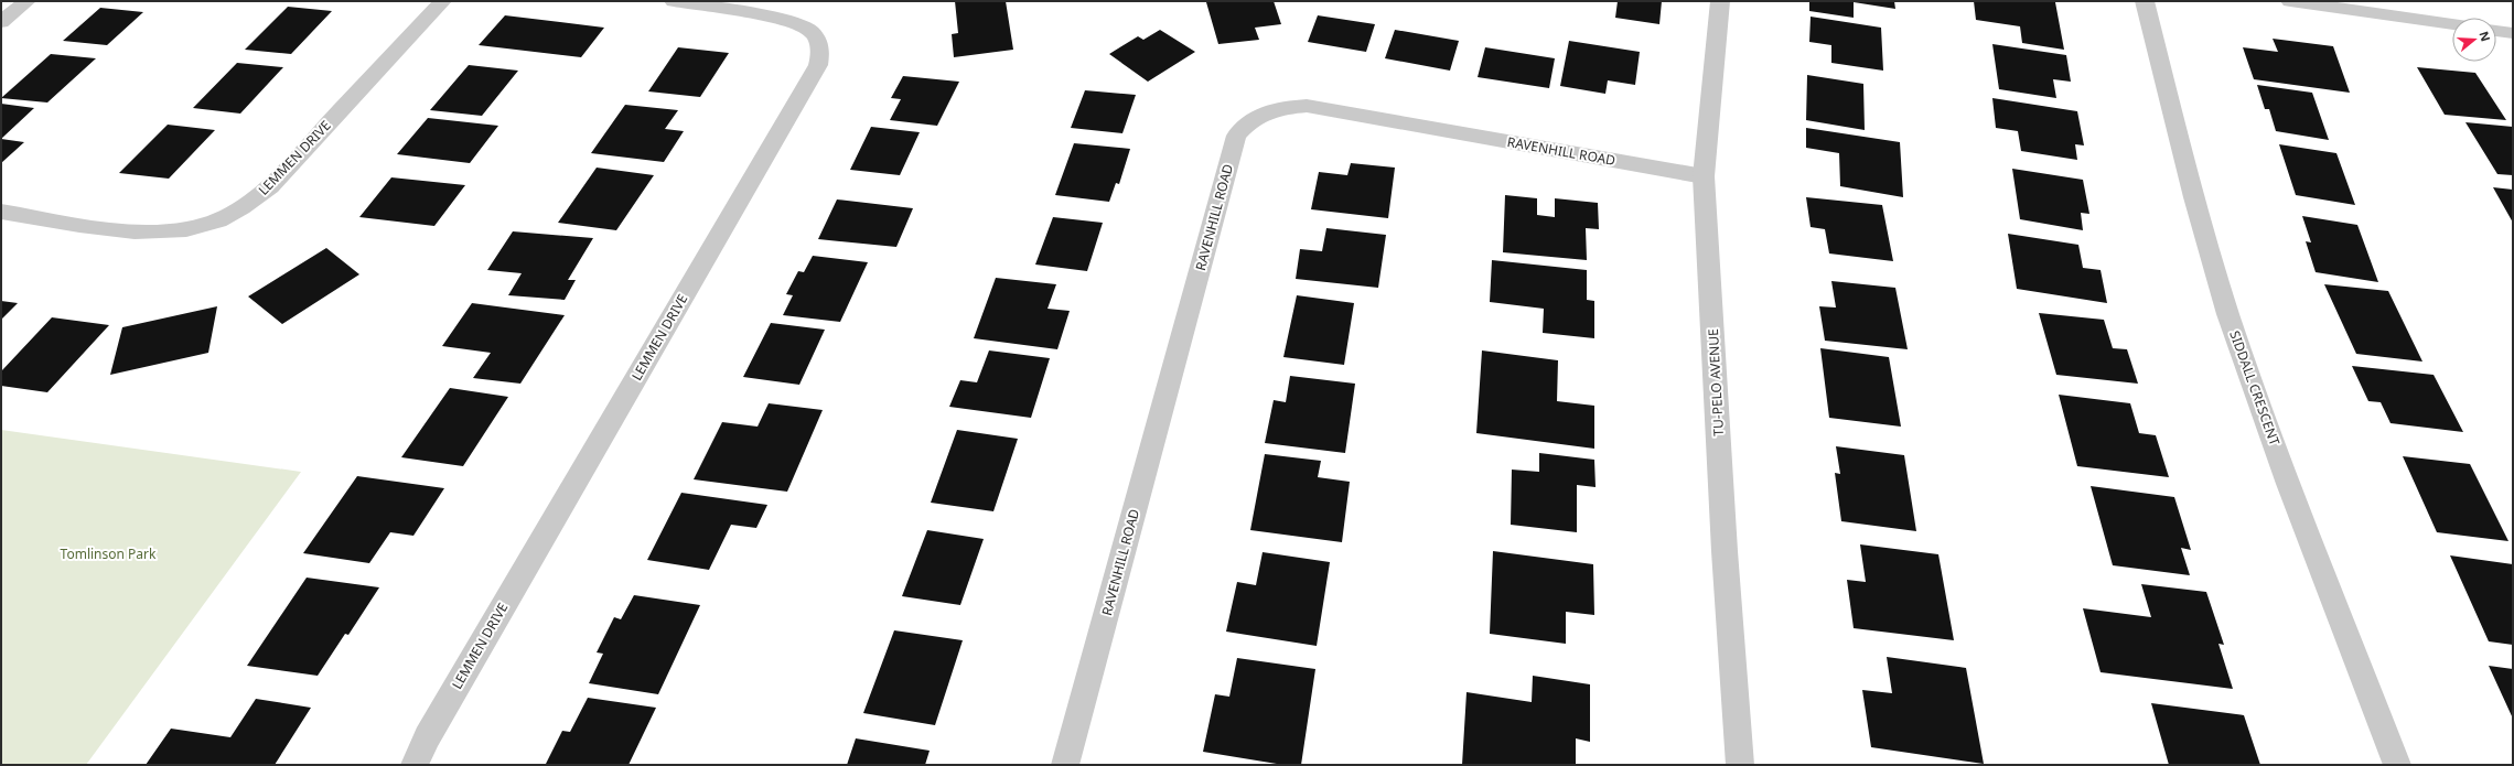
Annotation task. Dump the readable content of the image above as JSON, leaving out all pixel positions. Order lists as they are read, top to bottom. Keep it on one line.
{"streets":{"street":["RAVENHILL ROAD","LEMMEN DRIVE","TU-PELO AVENUE","SIDDALL CRESCENT"]},"crossings":[["RAVENHILL ROAD","TU-PELO AVENUE"]],"parks":["Tomlinson Park"],"north":"right"}
